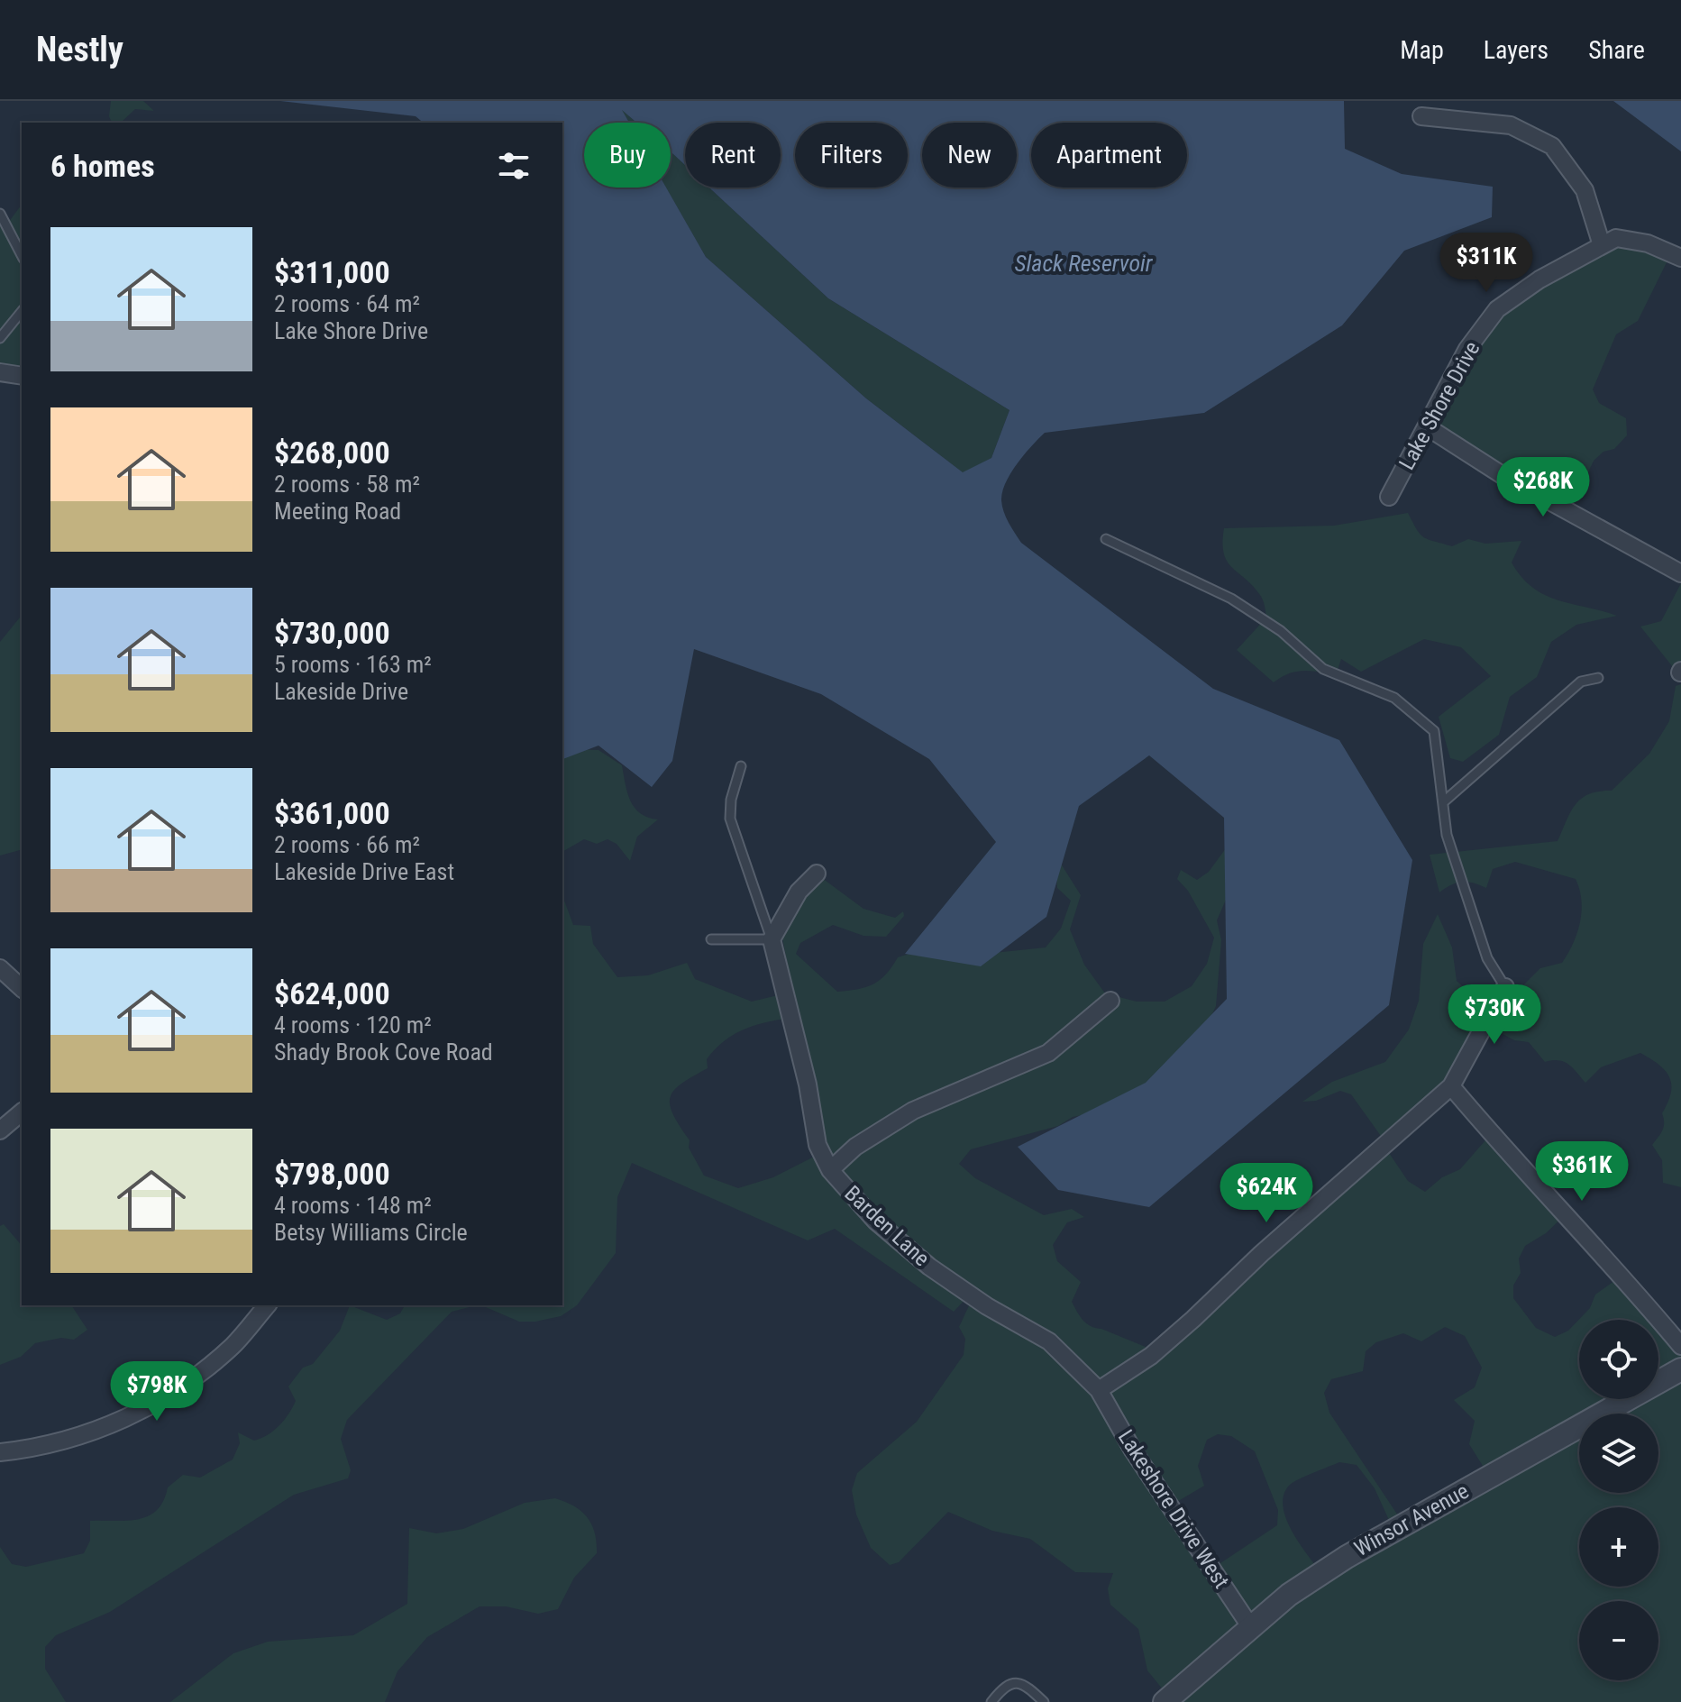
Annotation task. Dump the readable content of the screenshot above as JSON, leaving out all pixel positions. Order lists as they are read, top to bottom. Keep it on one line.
{"streets":{"street":["Lake Shore Drive","Barden Lane","Lakeshore Drive West","Winsor Avenue"]},"crossings":[["Barden Lane","Lakeshore Drive West"],["Lakeshore Drive West","Winsor Avenue"]],"water":["Slack Reservoir"],"page":{"header":"Nestly","nav":["Map","Layers","Share"],"chip":["Buy","Rent","Filters","New","Apartment"],"heading":"6 homes","list":[{"name":"$311,000","note":"2 rooms · 64 m² · Lake Shore Drive"},{"name":"$268,000","note":"2 rooms · 58 m² · Meeting Road"},{"name":"$730,000","note":"5 rooms · 163 m² · Lakeside Drive"},{"name":"$361,000","note":"2 rooms · 66 m² · Lakeside Drive East"},{"name":"$624,000","note":"4 rooms · 120 m² · Shady Brook Cove Road"},{"name":"$798,000","note":"4 rooms · 148 m² · Betsy Williams Circle"}],"price":["$311K","$268K","$730K","$361K","$624K","$798K"],"map_buttons":["+","−"]}}
